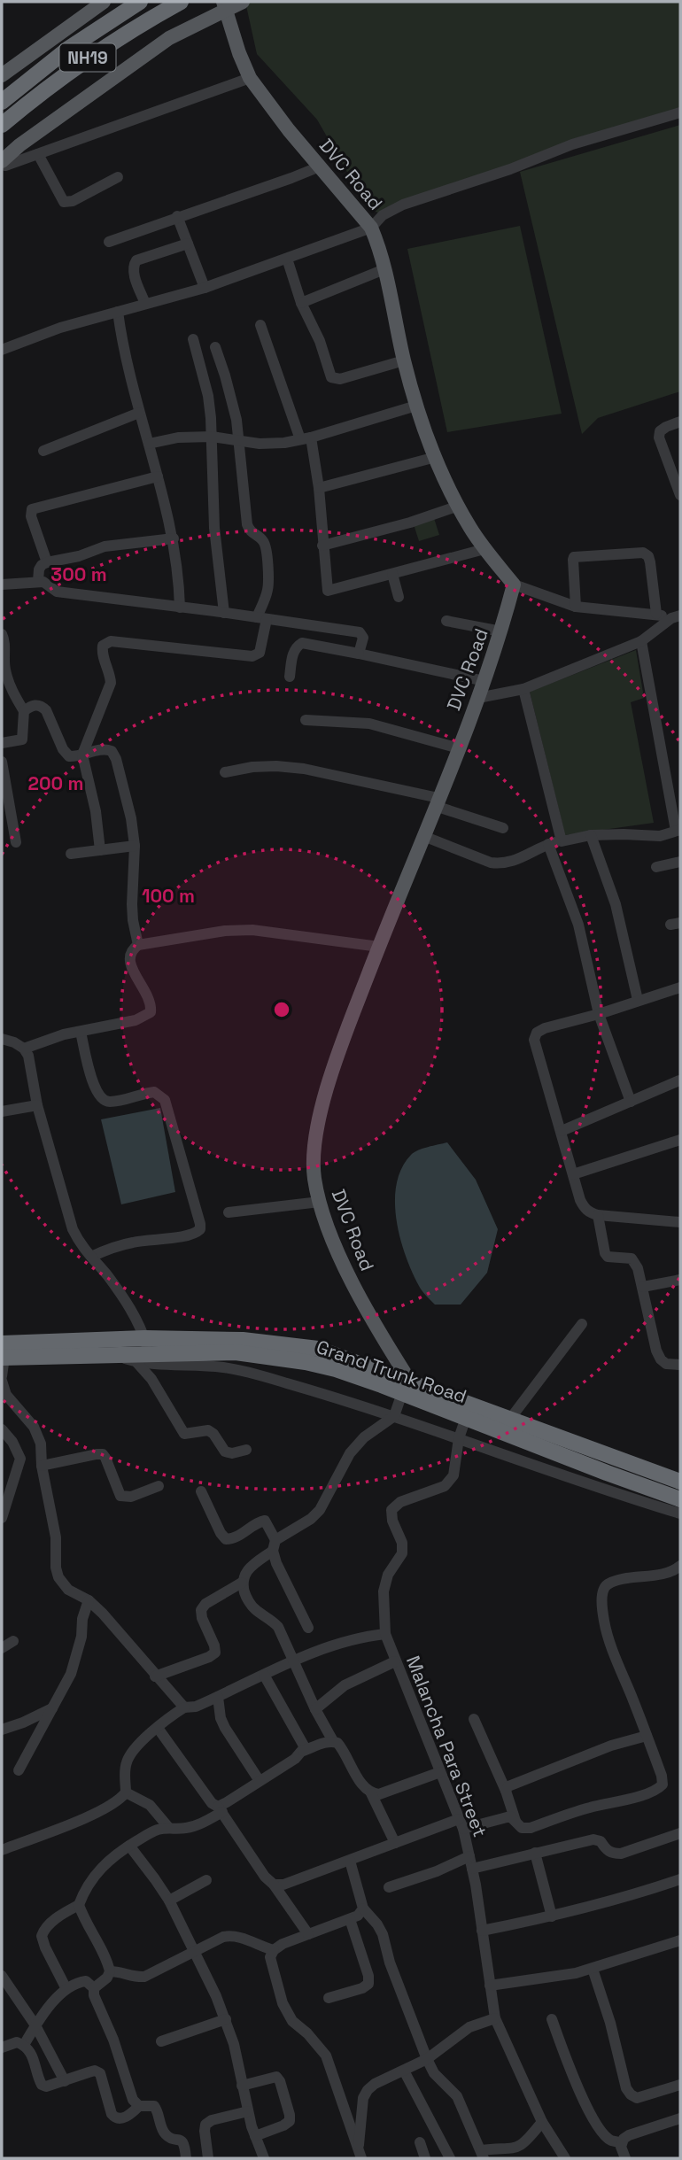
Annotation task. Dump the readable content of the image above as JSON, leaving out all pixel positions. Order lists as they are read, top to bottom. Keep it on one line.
{"streets":{"highway":["NH19","Grand Trunk Road"],"main road":["DVC Road"],"street":["Malancha Para Street"]},"crossings":[["DVC Road","Grand Trunk Road"],["Grand Trunk Road","Malancha Para Street"]],"rings":["300 m","200 m","100 m"]}
